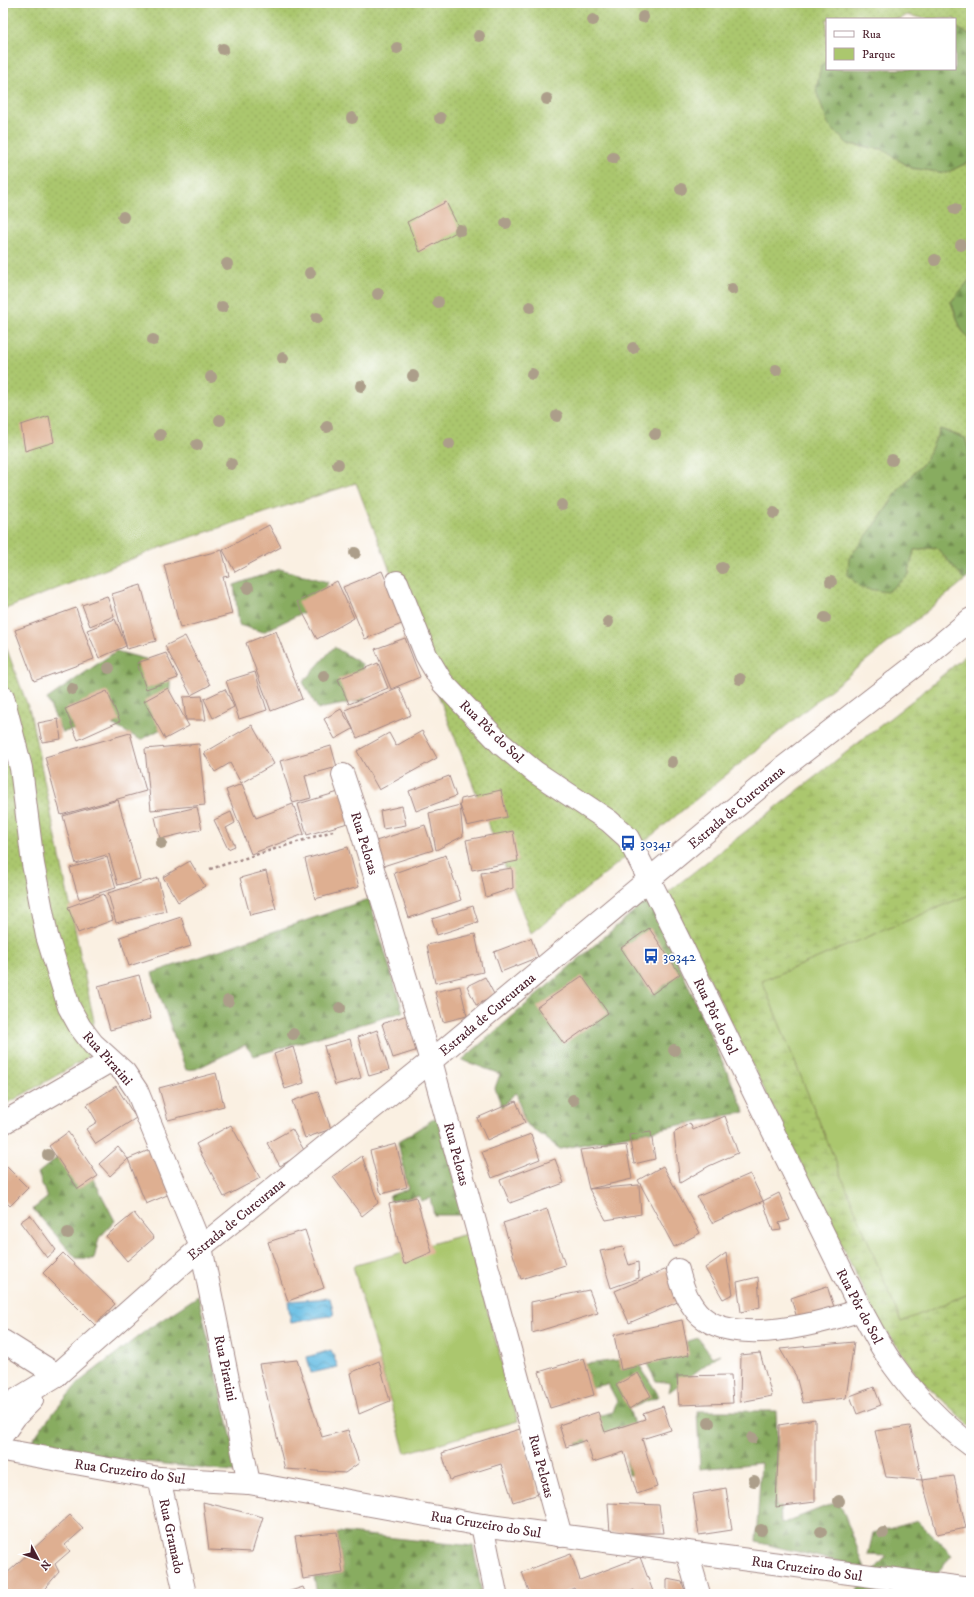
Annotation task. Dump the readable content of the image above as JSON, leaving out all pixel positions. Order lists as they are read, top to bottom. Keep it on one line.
{"streets":{"street":["Rua Pôr do Sol","Estrada de Curcurana","Rua Pelotas","Rua Piratini","Rua Cruzeiro do Sul","Rua Gramado"]},"crossings":[["Rua Pôr do Sol","Estrada de Curcurana"],["Estrada de Curcurana","Rua Pelotas"],["Estrada de Curcurana","Rua Piratini"],["Rua Pelotas","Rua Cruzeiro do Sul"],["Rua Piratini","Rua Cruzeiro do Sul"],["Rua Cruzeiro do Sul","Rua Gramado"]],"places":{"bus stop":["30341","30342"]},"legend":["Rua","Parque"],"north":"bottom right"}
